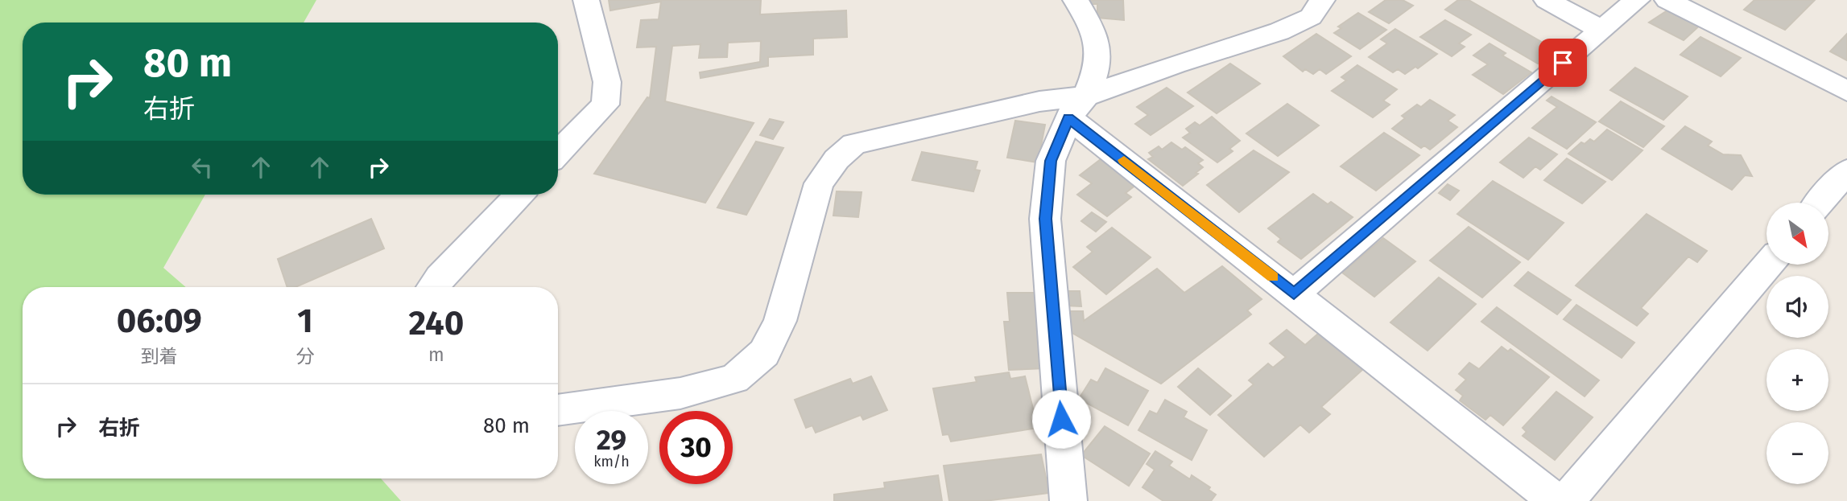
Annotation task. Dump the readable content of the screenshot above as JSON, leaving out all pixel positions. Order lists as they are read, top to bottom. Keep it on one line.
{"north":"bottom right","page":{"turn":["80 m","右折"],"map_buttons":["+","−"],"eta":["06:09","到着","1","分","240","m"],"list":[{"name":"右折","value":"80 m"}],"speed":"29 km/h","limit":"30"}}
